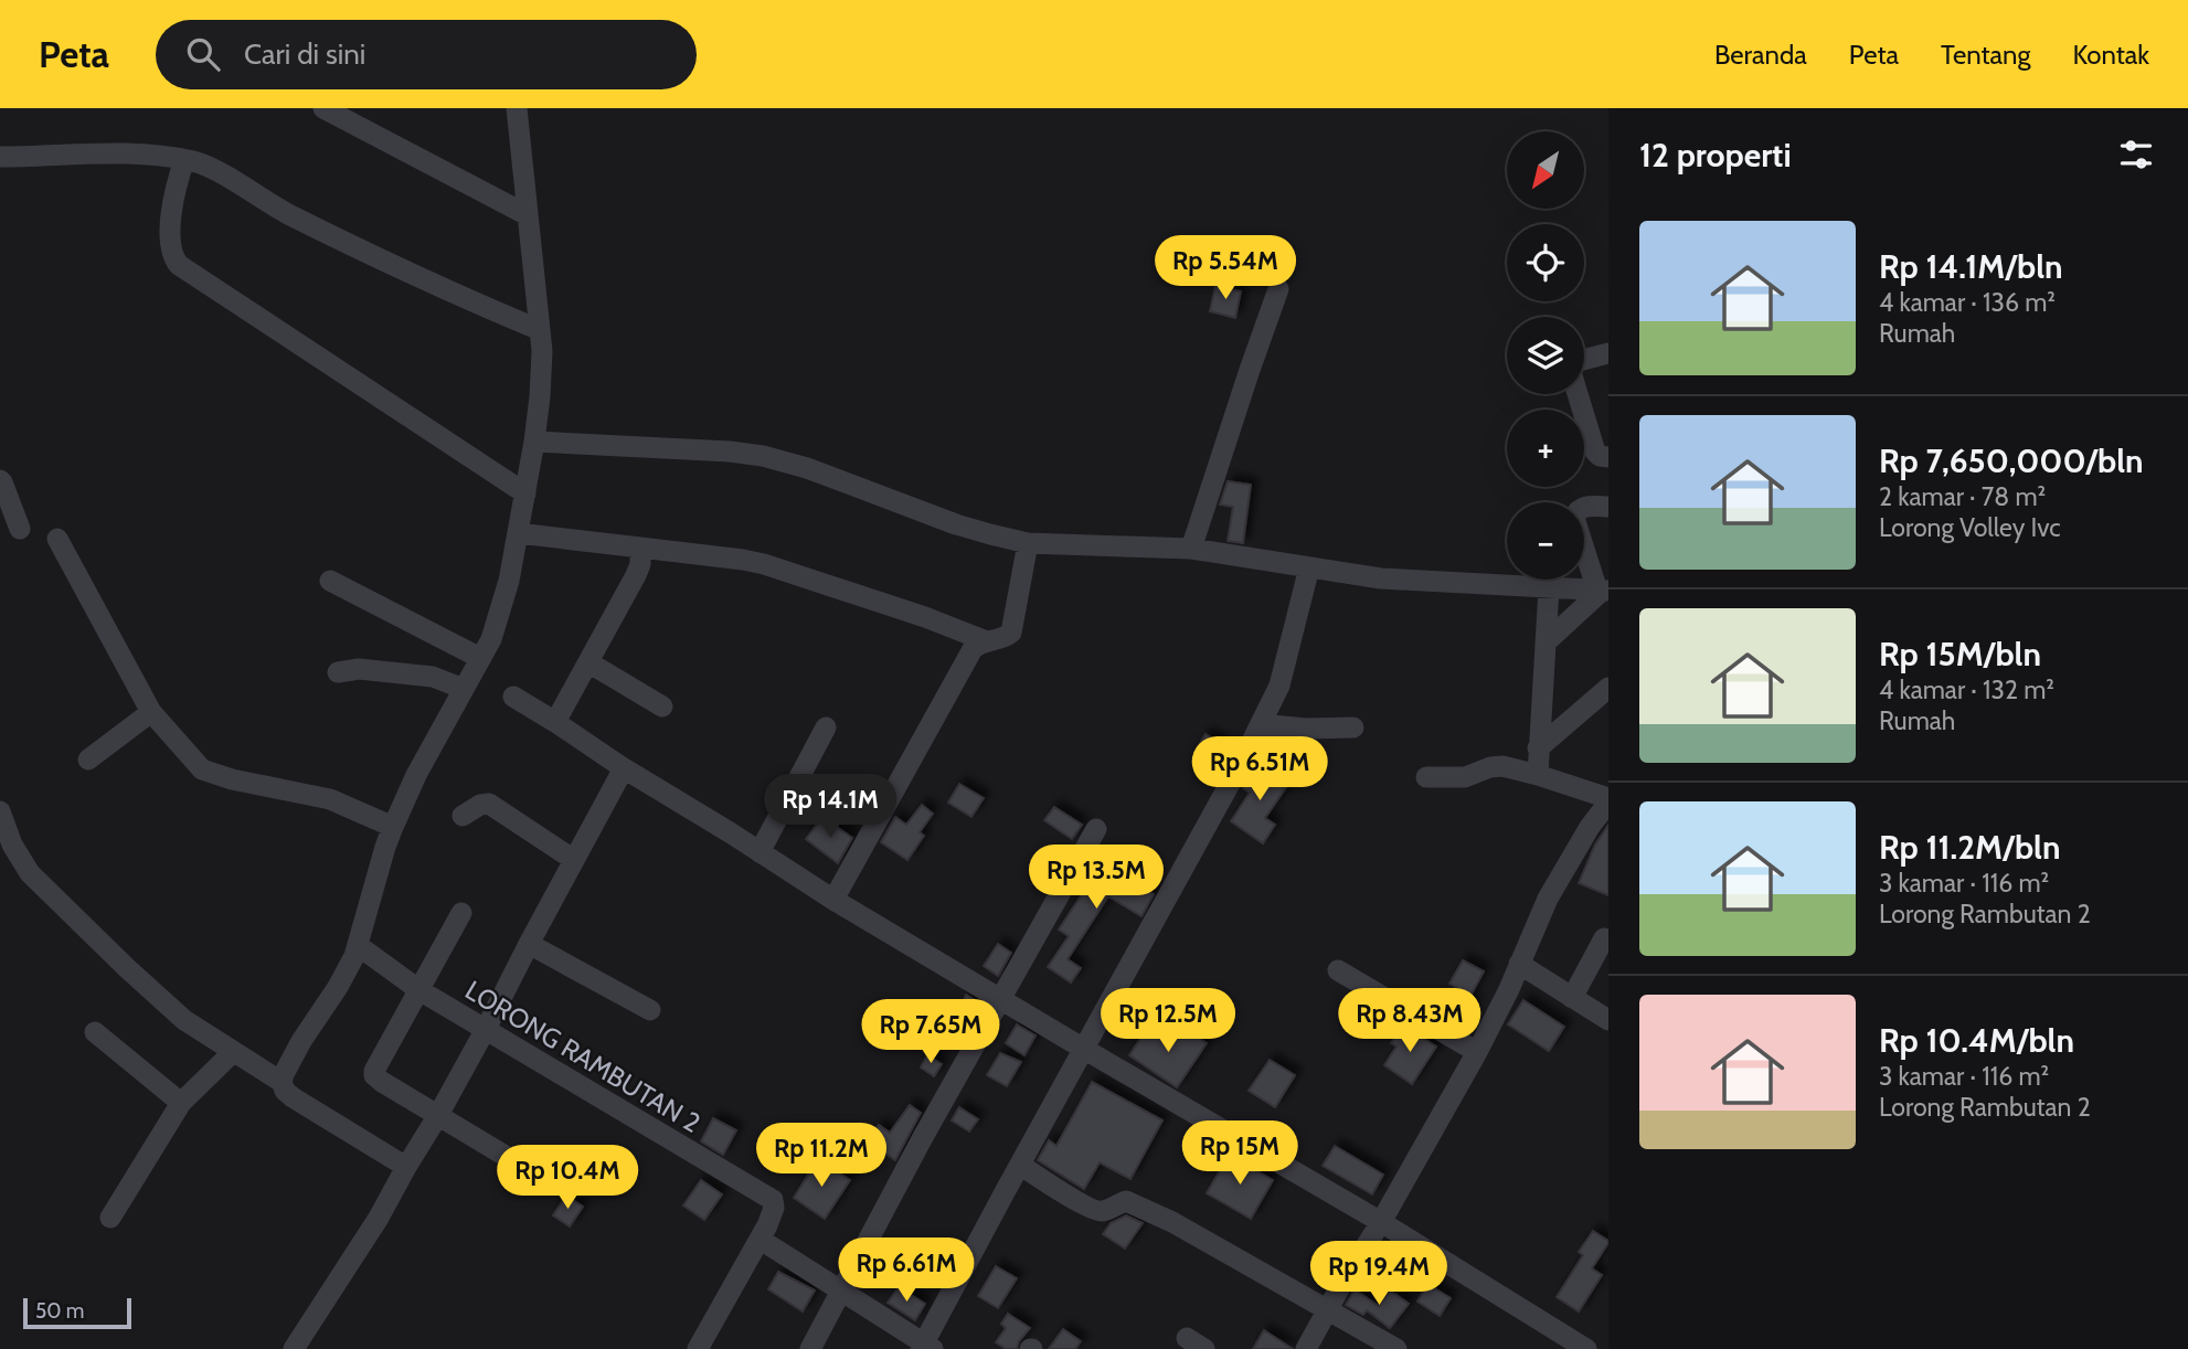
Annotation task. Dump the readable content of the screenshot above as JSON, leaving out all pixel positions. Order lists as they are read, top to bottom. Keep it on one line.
{"streets":{"street":["LORONG RAMBUTAN 2"]},"scale_bar":"50 m","north":"bottom left","page":{"header":"Peta","search":"Cari di sini","nav":["Beranda","Peta","Tentang","Kontak"],"heading":"12 properti","map_buttons":["+","−"],"list":[{"name":"Rp 14.1M/bln","note":"4 kamar · 136 m² · Rumah"},{"name":"Rp 7,650,000/bln","note":"2 kamar · 78 m² · Lorong Volley Ivc"},{"name":"Rp 15M/bln","note":"4 kamar · 132 m² · Rumah"},{"name":"Rp 11.2M/bln","note":"3 kamar · 116 m² · Lorong Rambutan 2"},{"name":"Rp 10.4M/bln","note":"3 kamar · 116 m² · Lorong Rambutan 2"}],"price":["Rp 5.54M","Rp 6.51M","Rp 14.1M","Rp 13.5M","Rp 12.5M","Rp 8.43M","Rp 7.65M","Rp 15M","Rp 11.2M","Rp 10.4M","Rp 6.61M","Rp 19.4M"],"scale":"50 m"}}
